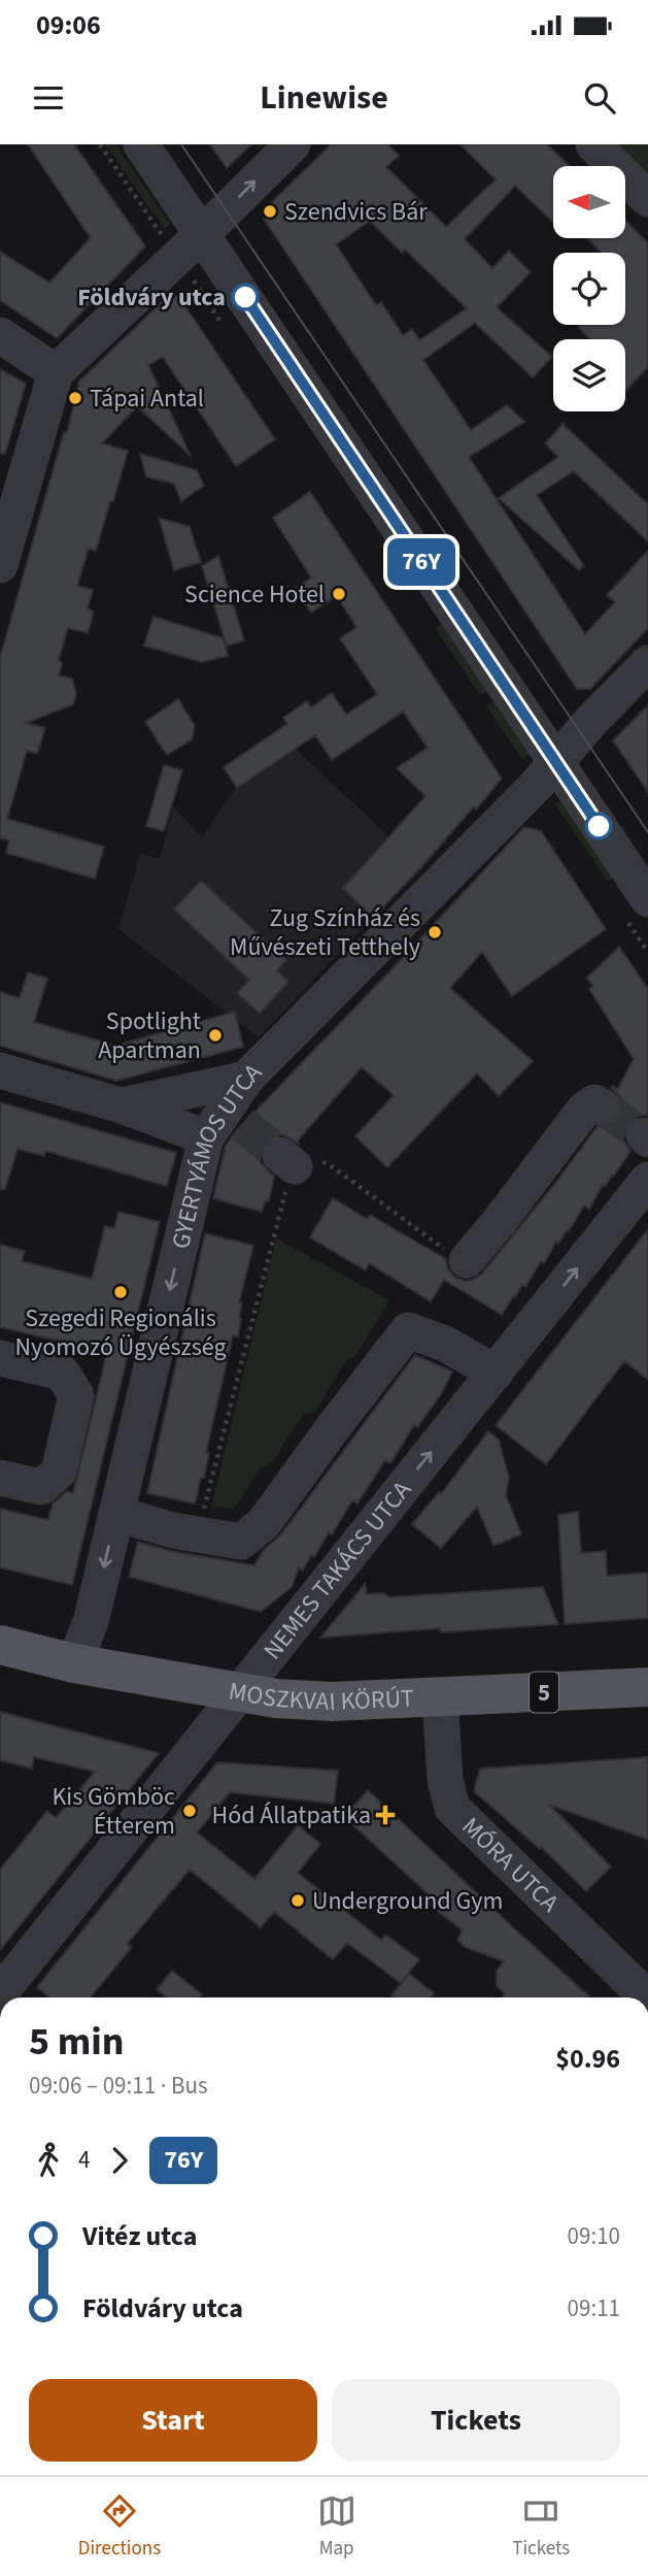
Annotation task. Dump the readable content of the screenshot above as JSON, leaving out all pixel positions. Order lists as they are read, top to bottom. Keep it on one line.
{"streets":{"main road":["5","MOSZKVAI KÖRÚT"],"street":["GYERTYÁMOS UTCA","NEMES TAKÁCS UTCA","MÓRA UTCA"]},"crossings":[["GYERTYÁMOS UTCA","MOSZKVAI KÖRÚT"],["NEMES TAKÁCS UTCA","MOSZKVAI KÖRÚT"],["MOSZKVAI KÖRÚT","MÓRA UTCA"]],"one_way":["GYERTYÁMOS UTCA","NEMES TAKÁCS UTCA"],"places":{"other":["Szendvics Bár","Földváry utca","Tápai Antal","Science Hotel","Zug Színház és Művészeti Tetthely","Spotlight Apartman","Szegedi Regionális Nyomozó Ügyészség","Kis Gömböc Étterem","Underground Gym"],"health":["Hód Állatpatika"]},"lines":["bus line 76Y"],"north":"left","page":{"status":"09:06","header":"Linewise","on_map":"76Y","heading":["5 min","09:06 – 09:11 · Bus","$0.96"],"legs":["4","76Y"],"list":[{"name":"Vitéz utca","value":"09:10"},{"name":"Földváry utca","value":"09:11"}],"buttons":["Start","Tickets"],"tabs":["Directions","Map","Tickets"]}}
